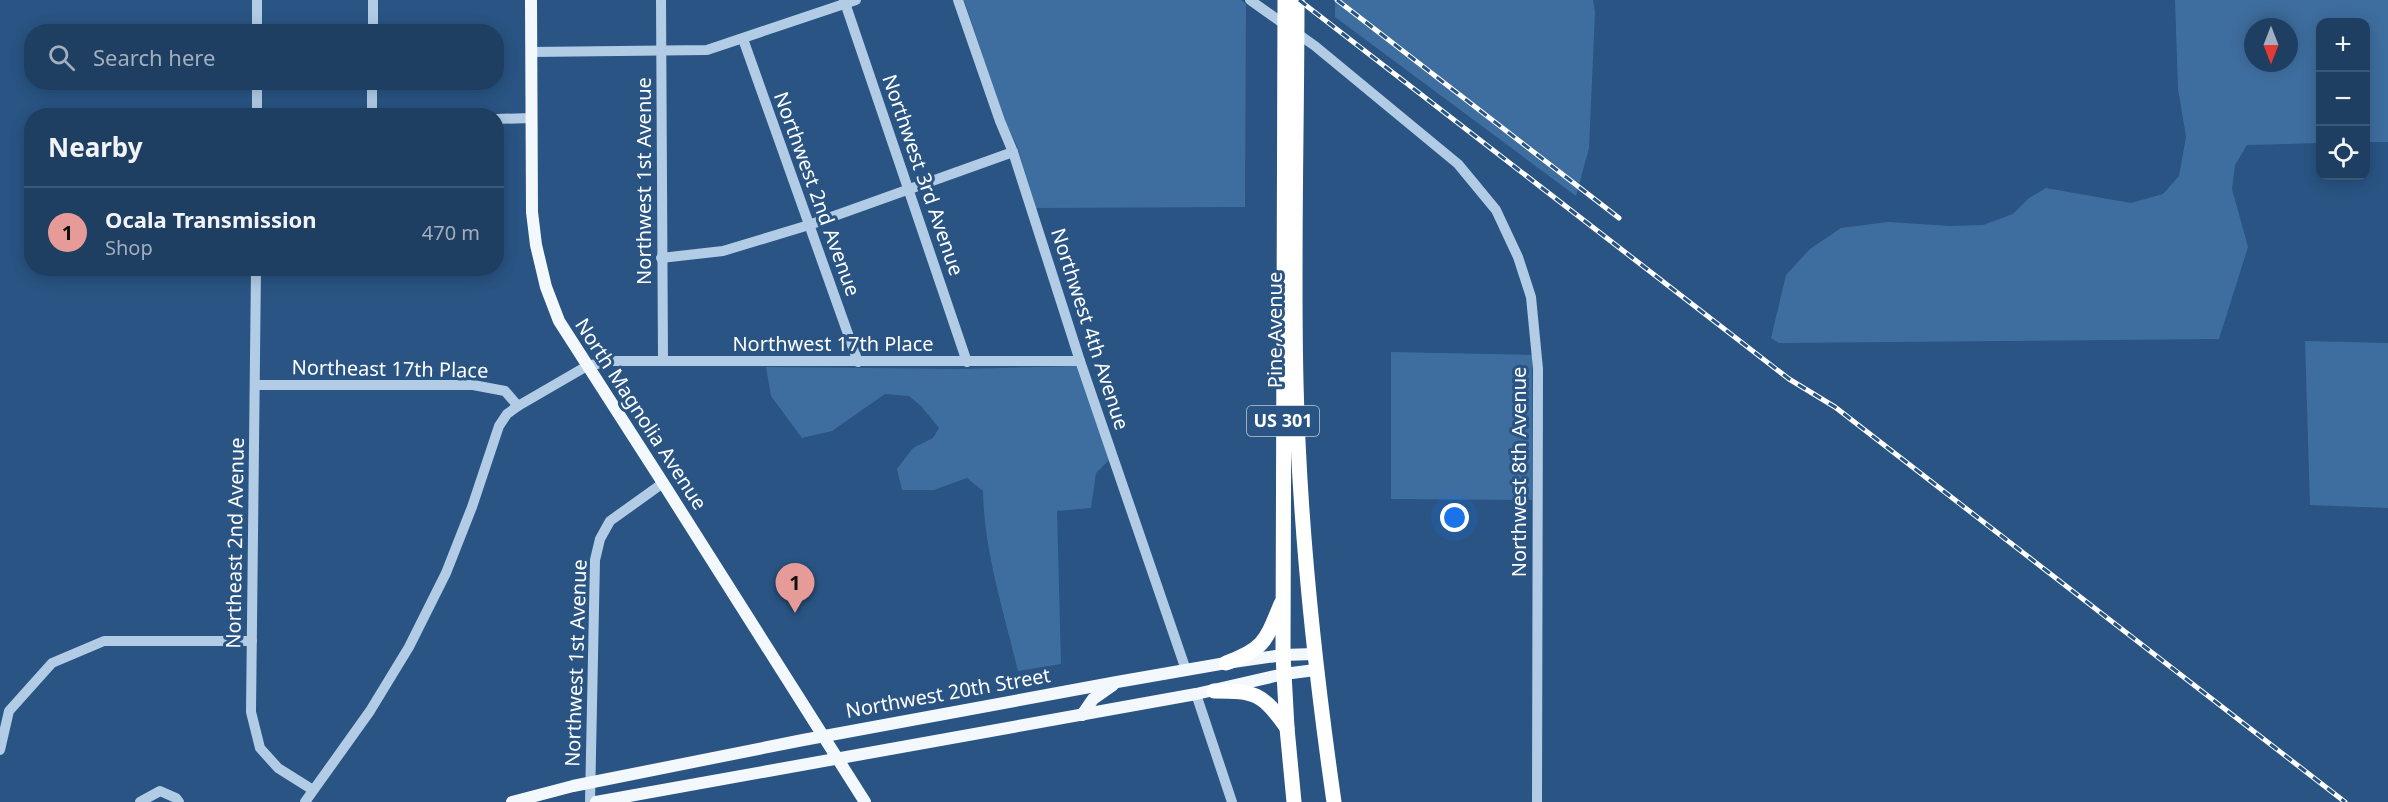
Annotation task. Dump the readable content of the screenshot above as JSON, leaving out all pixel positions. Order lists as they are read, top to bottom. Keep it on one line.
{"streets":{"highway":["Pine Avenue","US 301"],"main road":["North Magnolia Avenue","Northwest 20th Street"],"street":["Northwest 3rd Avenue","Northwest 1st Avenue","Northwest 2nd Avenue","Northwest 4th Avenue","Northwest 17th Place","Northeast 17th Place","Northwest 8th Avenue","Northeast 2nd Avenue"]},"crossings":[["Northwest 3rd Avenue","Northwest 17th Place"],["Northwest 1st Avenue","Northwest 17th Place"],["Northwest 1st Avenue","North Magnolia Avenue"],["Northwest 1st Avenue","Northwest 20th Street"],["Northwest 2nd Avenue","Northwest 17th Place"],["Northwest 4th Avenue","Northwest 17th Place"],["Northwest 4th Avenue","Northwest 20th Street"],["Pine Avenue","Northwest 20th Street"],["Northwest 17th Place","North Magnolia Avenue"],["Northeast 17th Place","Northeast 2nd Avenue"],["North Magnolia Avenue","Northwest 20th Street"]],"north":"bottom","page":{"map_buttons":["+","−"],"search":"Search here","heading":"Nearby","list":[{"mark":"1","name":"Ocala Transmission","note":"Shop","value":"470 m"}],"pins":"1"}}
